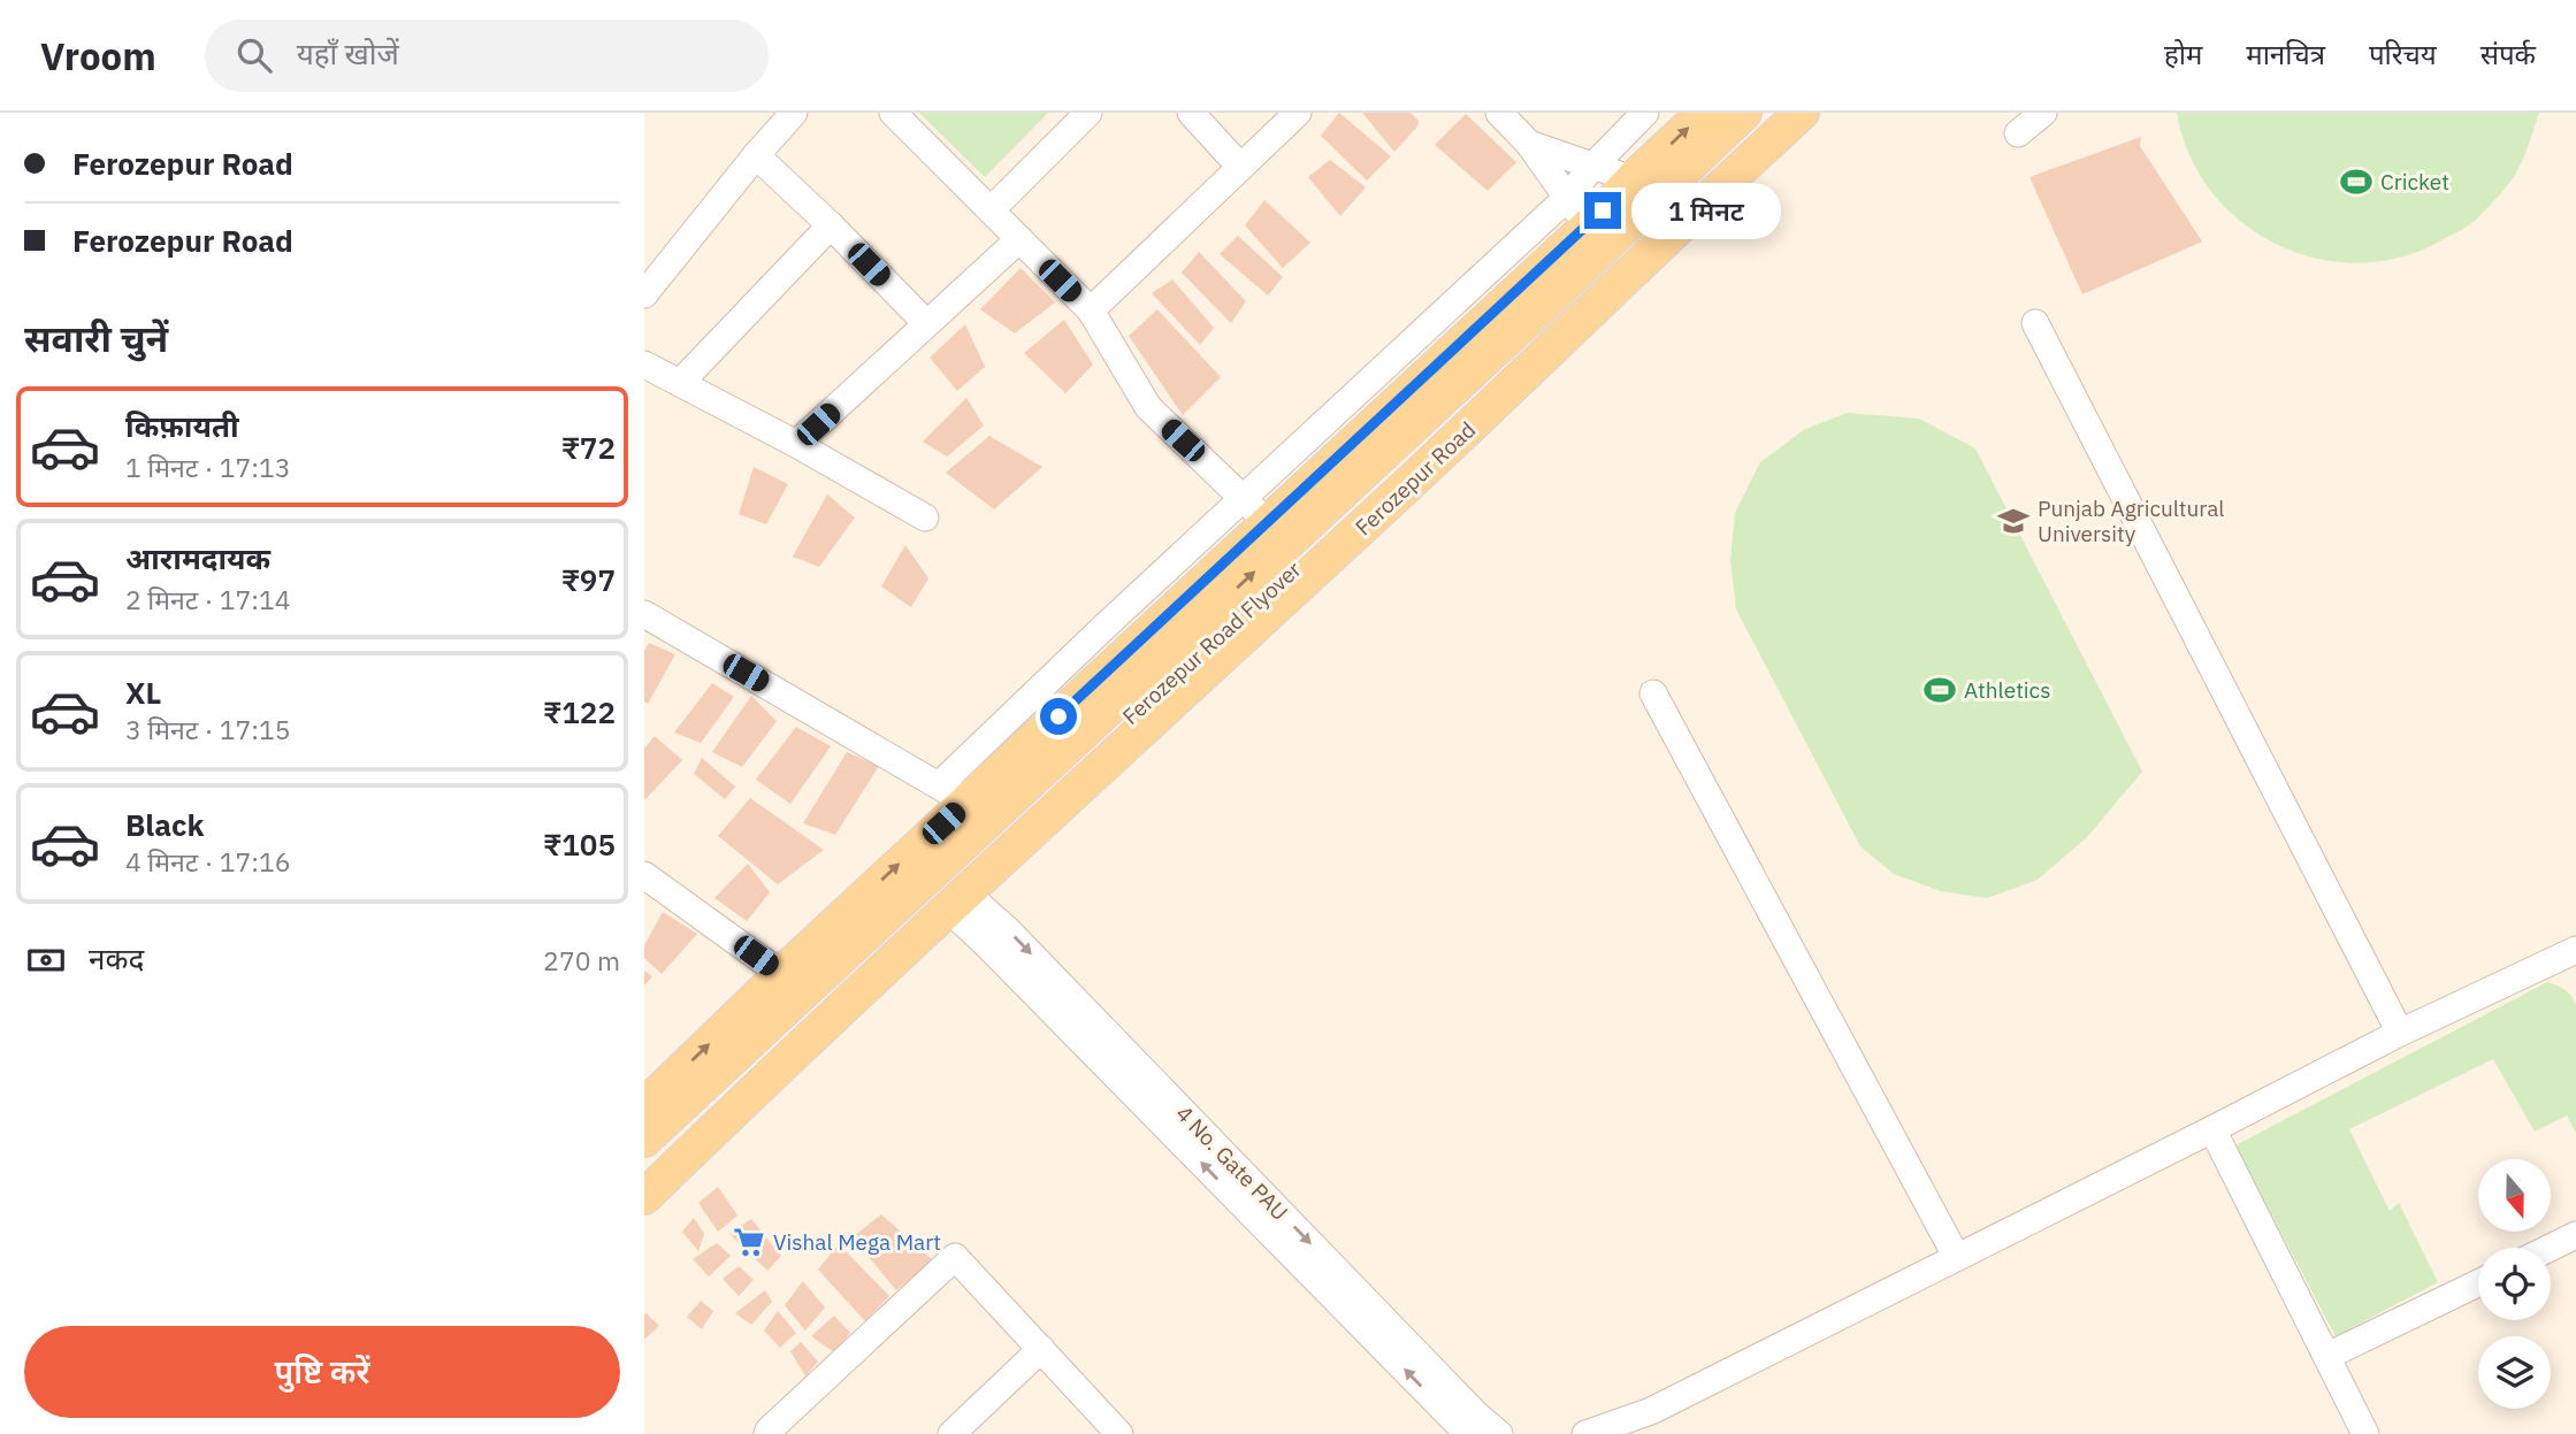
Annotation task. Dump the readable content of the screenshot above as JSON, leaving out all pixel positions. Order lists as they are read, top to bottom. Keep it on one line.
{"streets":{"main road":["Ferozepur Road","Ferozepur Road Flyover"],"street":["4 No. Gate PAU"]},"crossings":[["Ferozepur Road","4 No. Gate PAU"]],"places":{"sports":["Cricket","Athletics"],"school or university":["Punjab Agricultural University"],"supermarket":["Vishal Mega Mart"]},"north":"bottom","page":{"header":"Vroom","search":"यहाँ खोजें","nav":["होम","मानचित्र","परिचय","संपर्क"],"banner":["Ferozepur Road","Ferozepur Road"],"bubble":"1 मिनट","heading":"सवारी चुनें","list":[{"name":"किफ़ायती","note":"1 मिनट · 17:13","value":"₹72"},{"name":"आरामदायक","note":"2 मिनट · 17:14","value":"₹97"},{"name":"XL","note":"3 मिनट · 17:15","value":"₹122"},{"name":"Black","note":"4 मिनट · 17:16","value":"₹105"}],"pay":["नकद","270 m"],"buttons":"पुष्टि करें"}}
